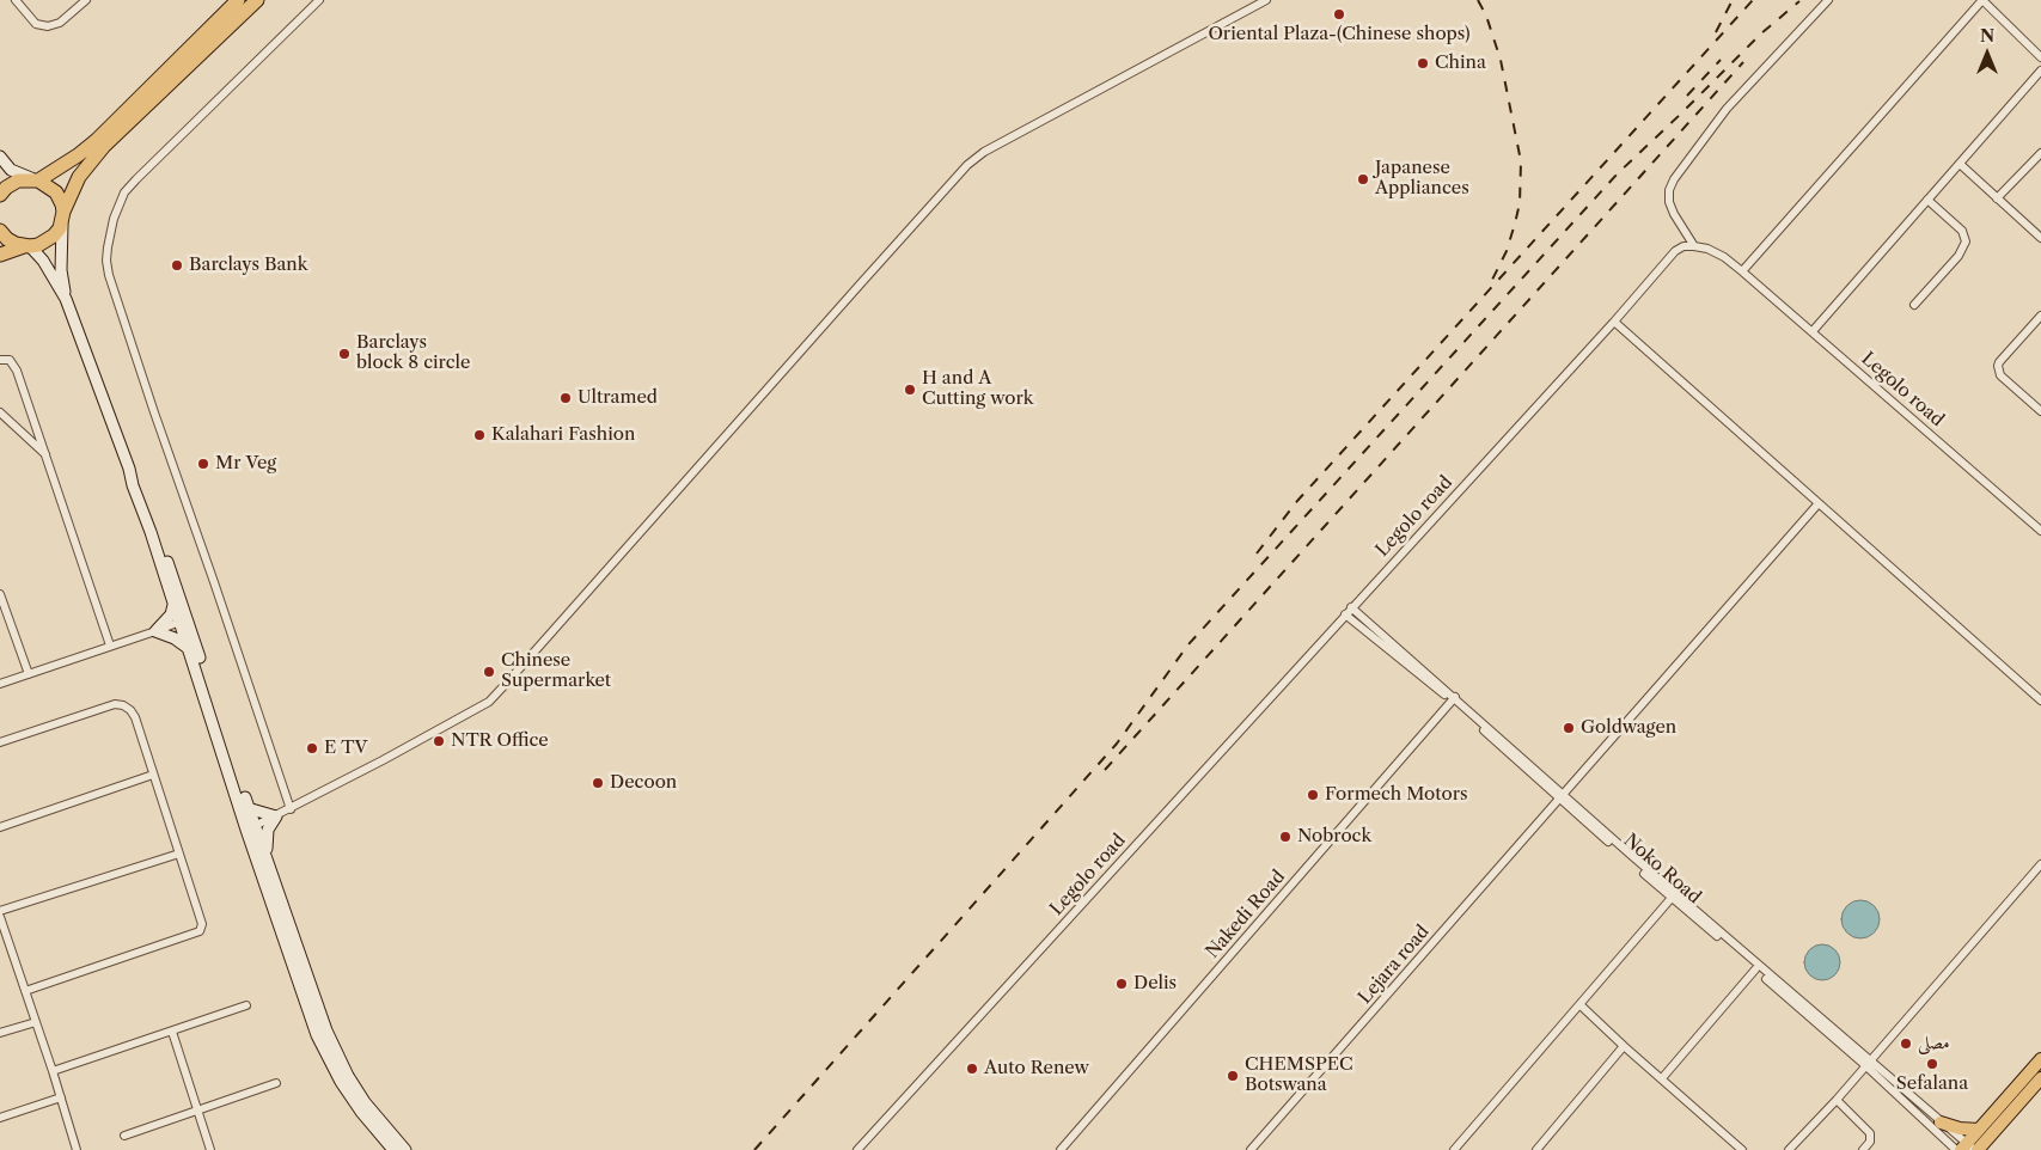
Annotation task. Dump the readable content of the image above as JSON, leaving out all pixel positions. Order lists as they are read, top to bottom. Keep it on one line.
{"streets":{"street":["Legolo road","Noko Road","Nakedi Road","Lejara road"]},"crossings":[["Legolo road","Noko Road"],["Noko Road","Nakedi Road"],["Noko Road","Lejara road"]],"places":["Oriental Plaza-(Chinese shops)","China","Japanese Appliances","Barclays Bank","Barclays block 8 circle","H and A Cutting work","Ultramed","Kalahari Fashion","Mr Veg","Chinese Supermarket","Goldwagen","NTR Office","E TV","Decoon","Formech Motors","Nobrock","Delis","مصلى","Sefalana","Auto Renew","CHEMSPEC Botswana"],"north":"top"}
